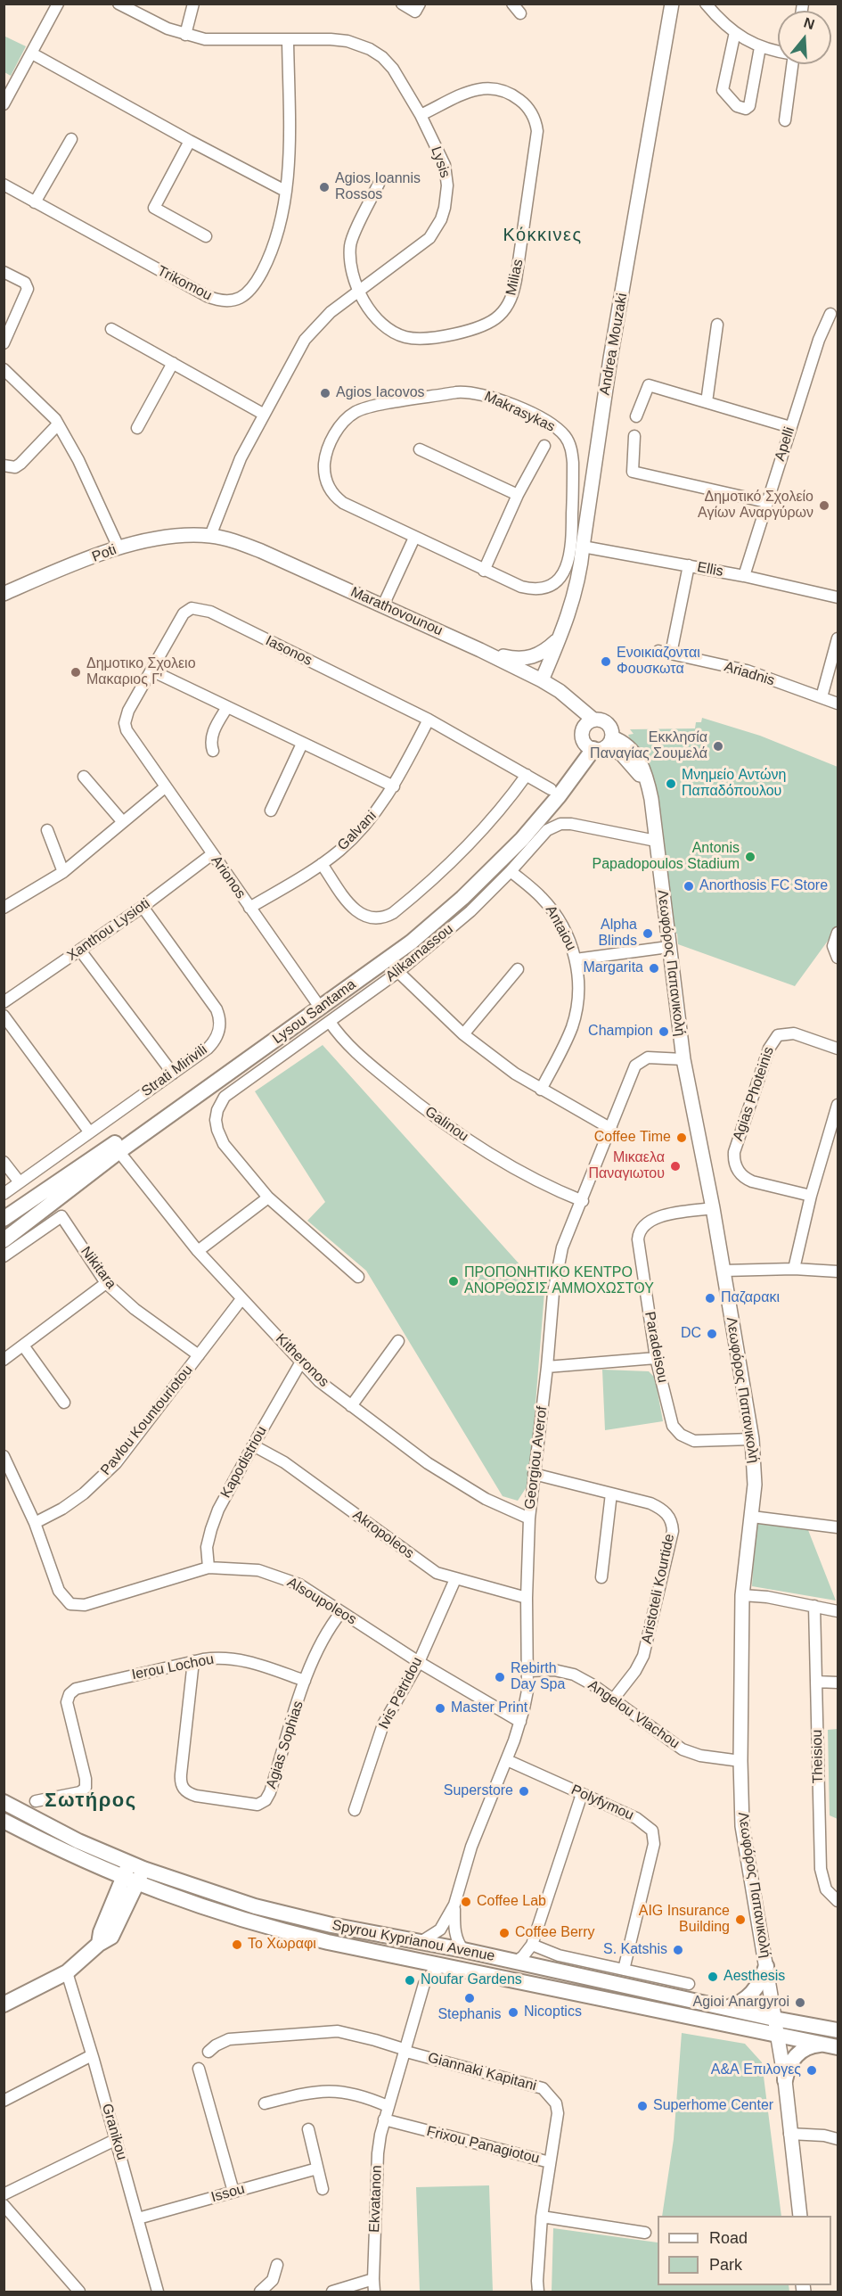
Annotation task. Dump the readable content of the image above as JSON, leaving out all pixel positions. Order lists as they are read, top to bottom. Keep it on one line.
{"streets":{"main road":["Lysou Santama","Spyrou Kyprianou Avenue"],"street":["Lysis","Milias","Trikomou","Andrea Mouzaki","Makrasykas","Apelli","Poti","Ellis","Marathovounou","Iasonos","Ariadnis","Galvani","Arionos","Antaiou","Xanthou Lysioti","Alikarnassou","Λεωφόρος Παπανικολή","Strati Mirivili","Agias Photeinis","Galinou","Nikitara","Paradeisou","Kitheronos","Pavlou Kountouriotou","Georgiou Averof","Kapodistriou","Akropoleos","Aristoteli Kourtide","Alsoupoleos","Ierou Lochou","Ivis Petridou","Angelou Vlachou","Agias Sophias","Theisiou","Polyfymou","Giannaki Kapitani","Granikou","Frixou Panagiotou","Issou","Ekvatanon"]},"crossings":[["Lysis","Milias"],["Lysis","Trikomou"],["Lysis","Poti"],["Lysis","Marathovounou"],["Andrea Mouzaki","Ellis"],["Andrea Mouzaki","Marathovounou"],["Apelli","Ellis"],["Poti","Marathovounou"],["Marathovounou","Λεωφόρος Παπανικολή"],["Marathovounou","Lysou Santama"],["Iasonos","Galvani"],["Iasonos","Arionos"],["Iasonos","Lysou Santama"],["Galvani","Arionos"],["Arionos","Xanthou Lysioti"],["Arionos","Lysou Santama"],["Antaiou","Alikarnassou"],["Xanthou Lysioti","Strati Mirivili"],["Alikarnassou","Λεωφόρος Παπανικολή"],["Alikarnassou","Galinou"],["Λεωφόρος Παπανικολή","Lysou Santama"],["Λεωφόρος Παπανικολή","Paradeisou"],["Λεωφόρος Παπανικολή","Georgiou Averof"],["Λεωφόρος Παπανικολή","Angelou Vlachou"],["Λεωφόρος Παπανικολή","Spyrou Kyprianou Avenue"],["Lysou Santama","Kitheronos"],["Galinou","Georgiou Averof"],["Nikitara","Pavlou Kountouriotou"],["Kitheronos","Pavlou Kountouriotou"],["Kitheronos","Georgiou Averof"],["Kitheronos","Kapodistriou"],["Pavlou Kountouriotou","Alsoupoleos"],["Georgiou Averof","Akropoleos"],["Georgiou Averof","Aristoteli Kourtide"],["Georgiou Averof","Alsoupoleos"],["Georgiou Averof","Angelou Vlachou"],["Georgiou Averof","Polyfymou"],["Georgiou Averof","Spyrou Kyprianou Avenue"],["Kapodistriou","Akropoleos"],["Kapodistriou","Alsoupoleos"],["Akropoleos","Ivis Petridou"],["Aristoteli Kourtide","Angelou Vlachou"],["Alsoupoleos","Ivis Petridou"],["Alsoupoleos","Agias Sophias"],["Ierou Lochou","Agias Sophias"],["Giannaki Kapitani","Frixou Panagiotou"],["Giannaki Kapitani","Ekvatanon"],["Granikou","Issou"],["Frixou Panagiotou","Ekvatanon"]],"districts":["Κόκκινες","Σωτήρος"],"places":["Agios Ioannis Rossos","Agios Iacovos","Δημοτικό Σχολείο Αγίων Αναργύρων","Ενοικιαζονται Φουσκωτα","Δημοτικο Σχολειο Μακαριος Γ'","Εκκλησία Παναγίας Σουμελά","Μνημείο Αντώνη Παπαδόπουλου","Antonis Papadopoulos Stadium","Anorthosis FC Store","Alpha Blinds","Margarita","Champion","Coffee Time","Μικαελα Παναγιωτου","ΠΡΟΠΟΝΗΤΙΚΟ ΚΕΝΤΡΟ ΑΝΟΡΘΩΣΙΣ ΑΜΜΟΧΩΣΤΟΥ","Παζαρακι","DC","Rebirth Day Spa","Master Print","Superstore","Coffee Lab","AIG Insurance Building","Coffee Berry","Το Χωραφι","S. Katshis","Aesthesis","Noufar Gardens","Stephanis","Agioi Anargyroi","Nicoptics","Α&Α Επιλογες","Superhome Center"],"legend":["Road","Park"],"north":"top"}
